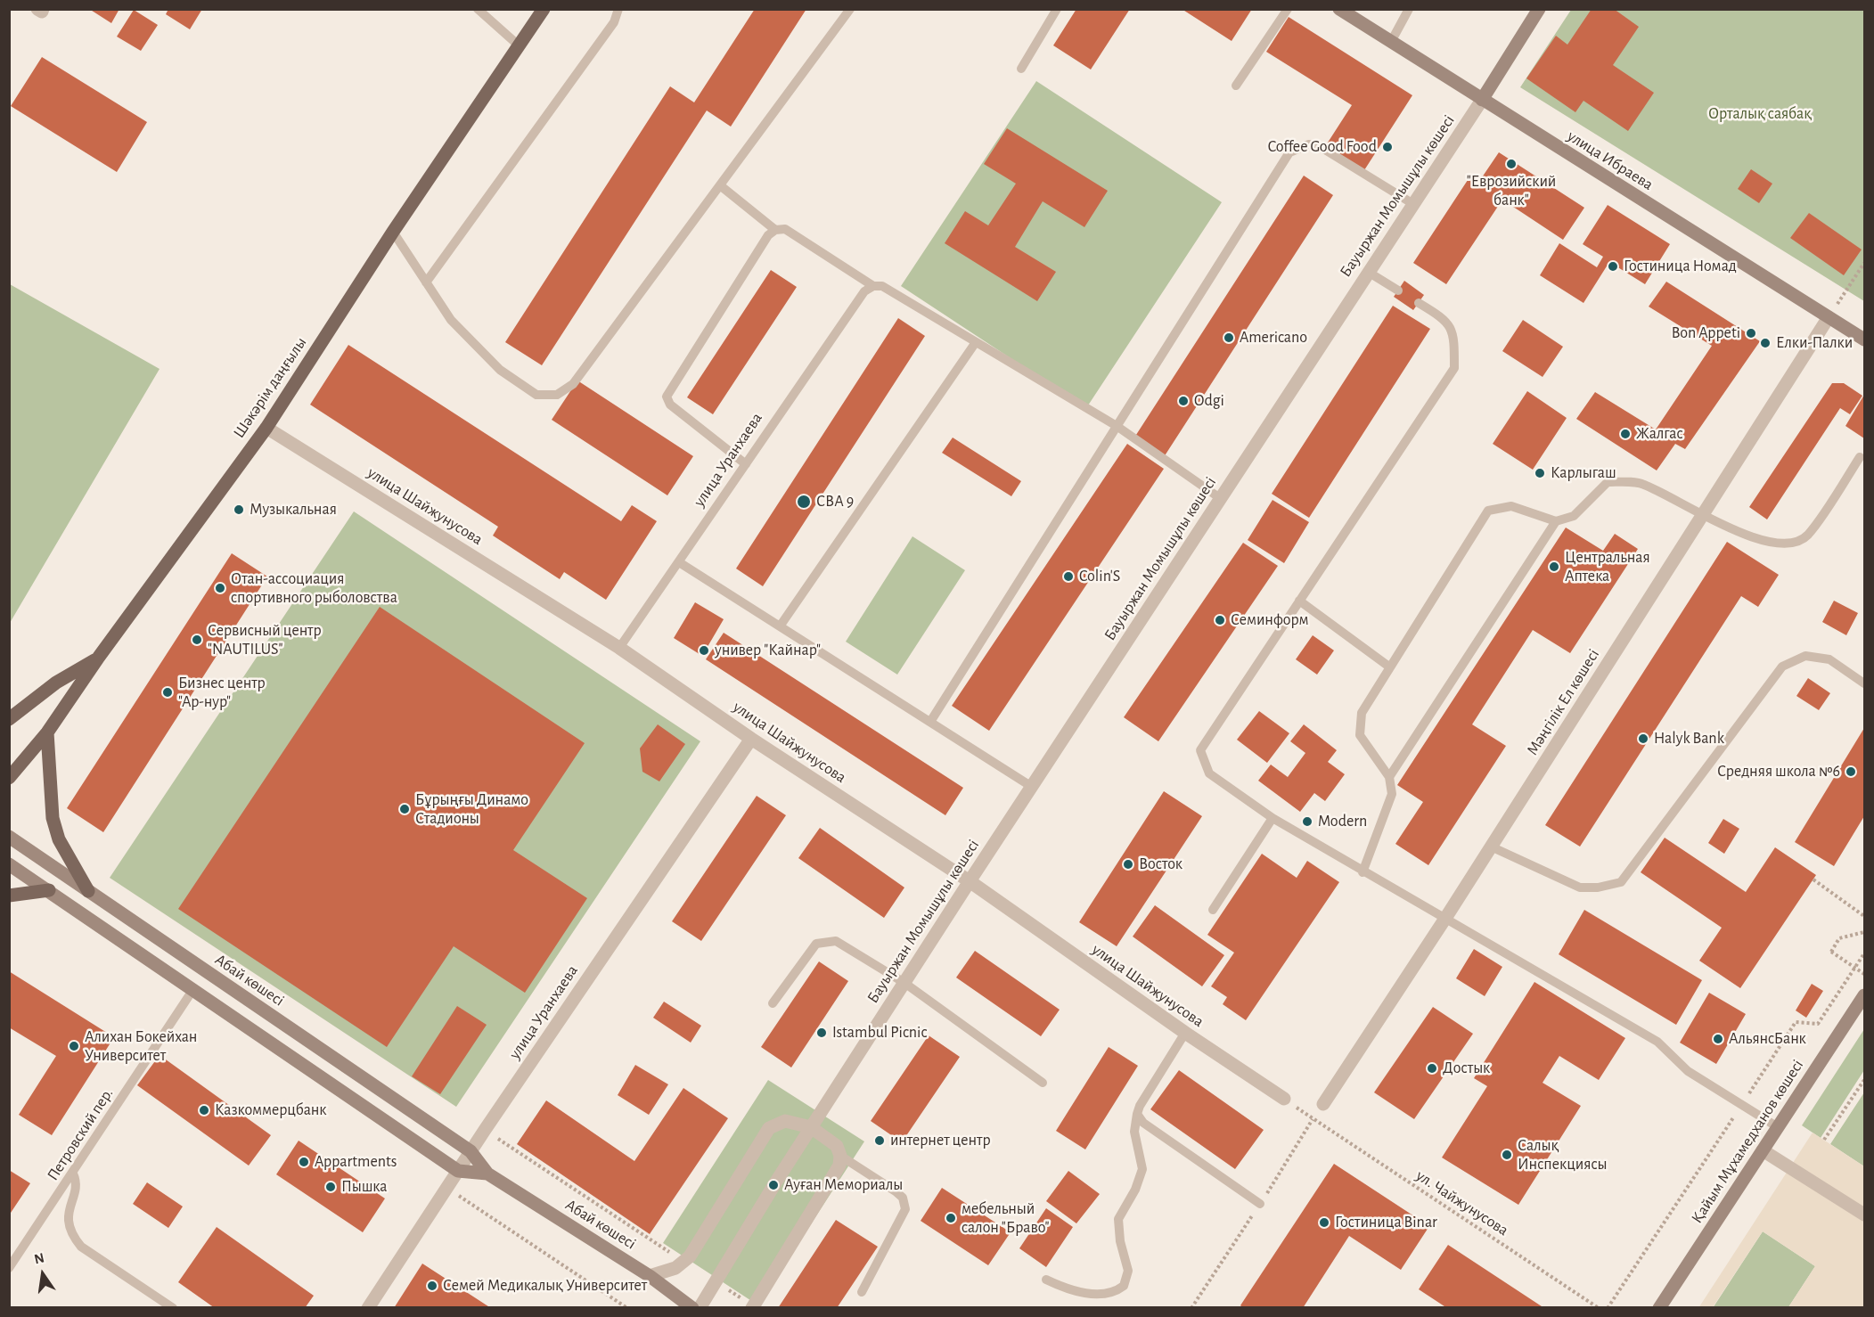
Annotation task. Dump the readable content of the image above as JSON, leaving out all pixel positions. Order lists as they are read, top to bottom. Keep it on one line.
{"streets":{"main road":["улица Ибраева","Бауыржан Момышұлы көшесі","Шәкәрім даңғылы","Абай көшесі","Қайым Мұхамедханов көшесі"],"street":["улица Уранхаева","улица Шайжунусова","Мәңгілік Ел көшесі"],"lane":["Петровский пер."],"path":["ул. Чайжунусова"]},"crossings":[["улица Ибраева","Бауыржан Момышұлы көшесі"],["улица Ибраева","Мәңгілік Ел көшесі"],["Бауыржан Момышұлы көшесі","улица Шайжунусова"],["Шәкәрім даңғылы","улица Шайжунусова"],["улица Уранхаева","улица Шайжунусова"],["улица Уранхаева","Абай көшесі"]],"parks":["Орталық саябақ"],"places":["Coffee Good Food","\"Еврозийский банк\"","Гостиница Номад","Bon Appeti","Americano","Елки-Палки","Odgi","Жалгас","Карлыгаш","СВА 9","Музыкальная","Центральная Аптека","Colin'S","Отан-ассоциация спортивного рыболовства","Семинформ","Сервисный центр \"NAUTILUS\"","универ \"Кайнар\"","Бизнес центр \"Ар-нур\"","Halyk Bank","Средняя школа №6","Бұрыңғы Динамо Стадионы","Modern","Восток","Istambul Picnic","АльянсБанк","Алихан Бокейхан Университет","Достык","Казкоммерцбанк","интернет центр","Салық Инспекциясы","Appartments","Ауған Мемориалы","Пышка","мебельный салон \"Браво\"","Гостиница Binar","Семей Медикалық Университет"],"north":"top"}
